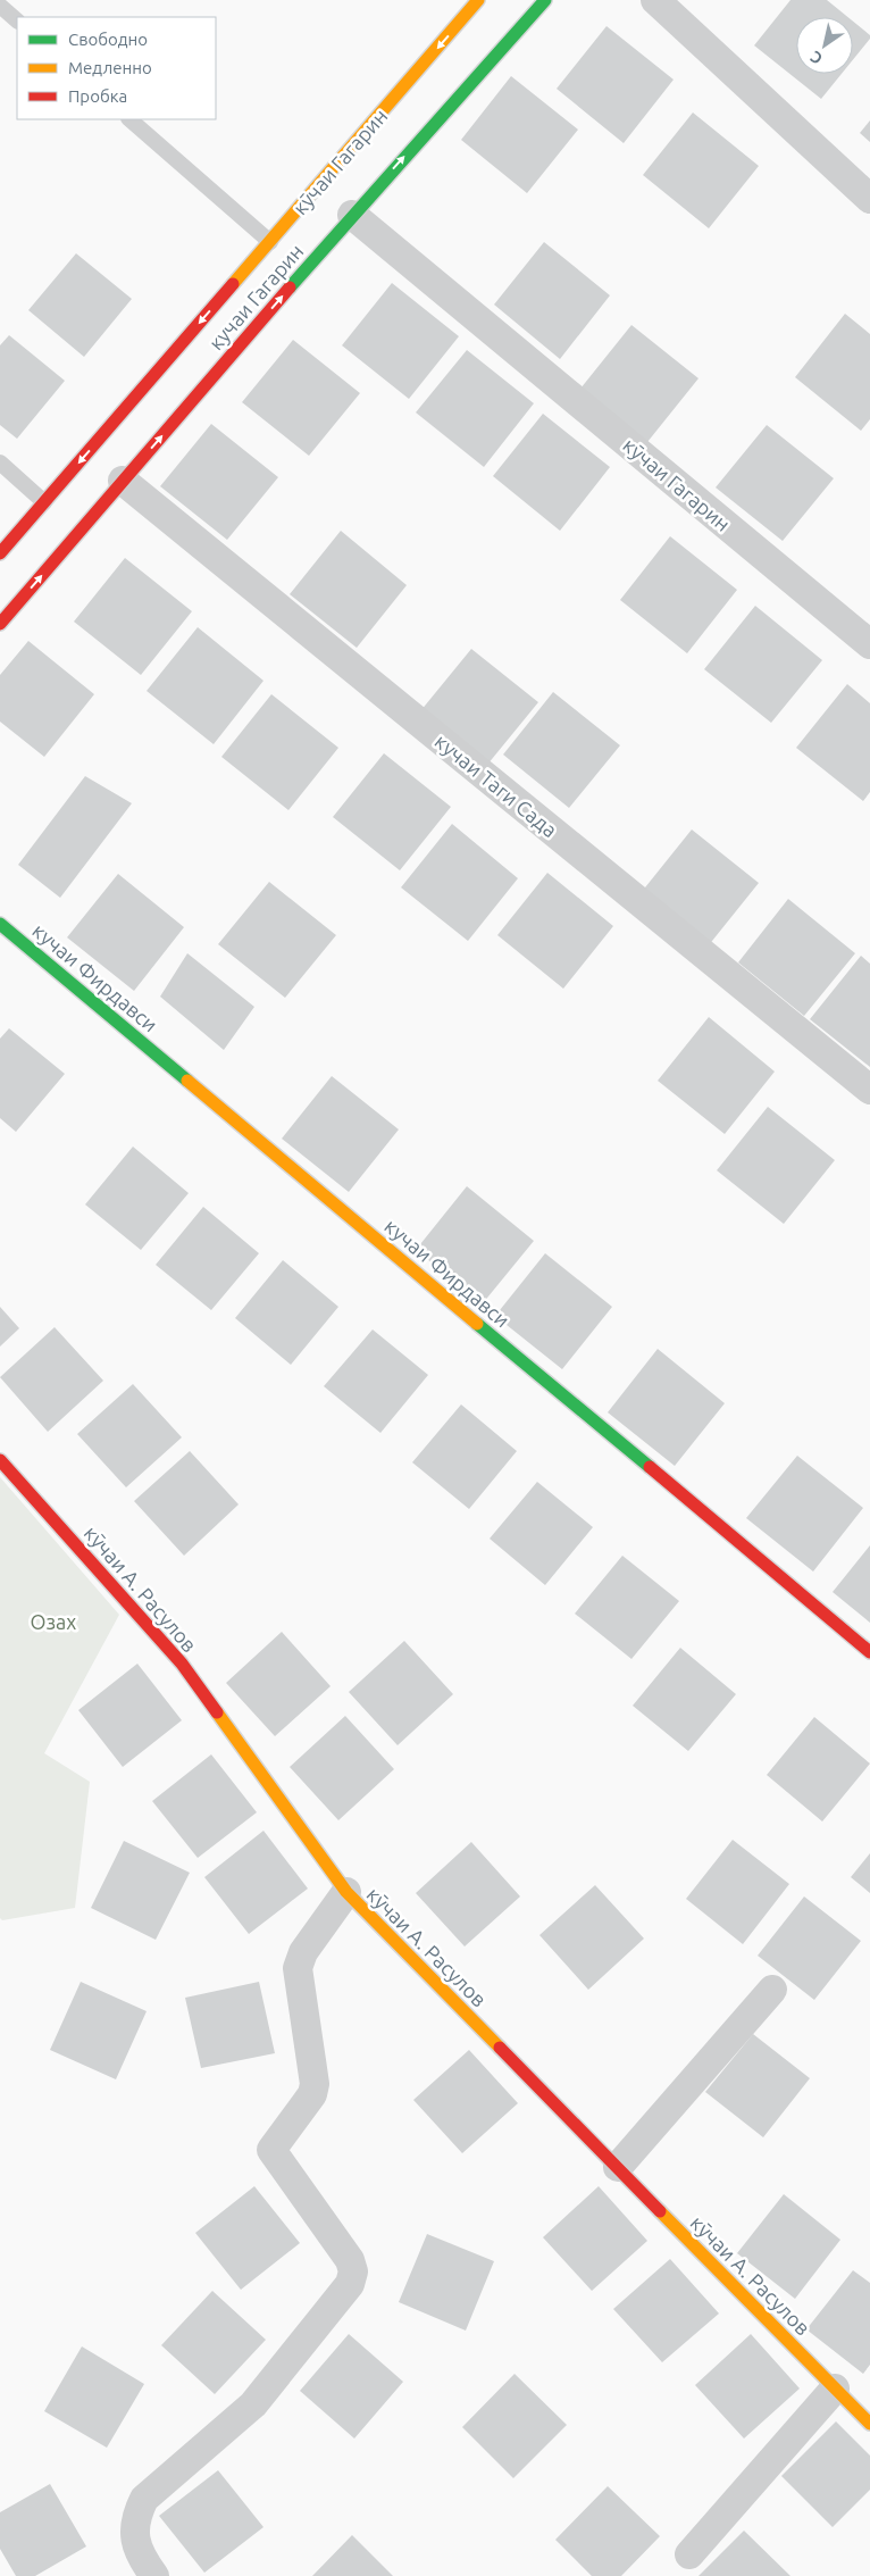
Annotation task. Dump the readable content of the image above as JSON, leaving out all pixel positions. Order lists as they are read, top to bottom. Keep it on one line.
{"streets":{"main road":["кӯчаи Гагарин","кучаи Гагарин","кучаи Фирдавси","кӯчаи А. Расулов"],"street":["кучаи Таги Сада"]},"crossings":[["кӯчаи Гагарин","кучаи Гагарин"],["кучаи Гагарин","кучаи Таги Сада"]],"one_way":["кӯчаи Гагарин","кучаи Гагарин"],"parks":["Озах"],"legend":["Свободно","Медленно","Пробка"],"north":"bottom left"}
